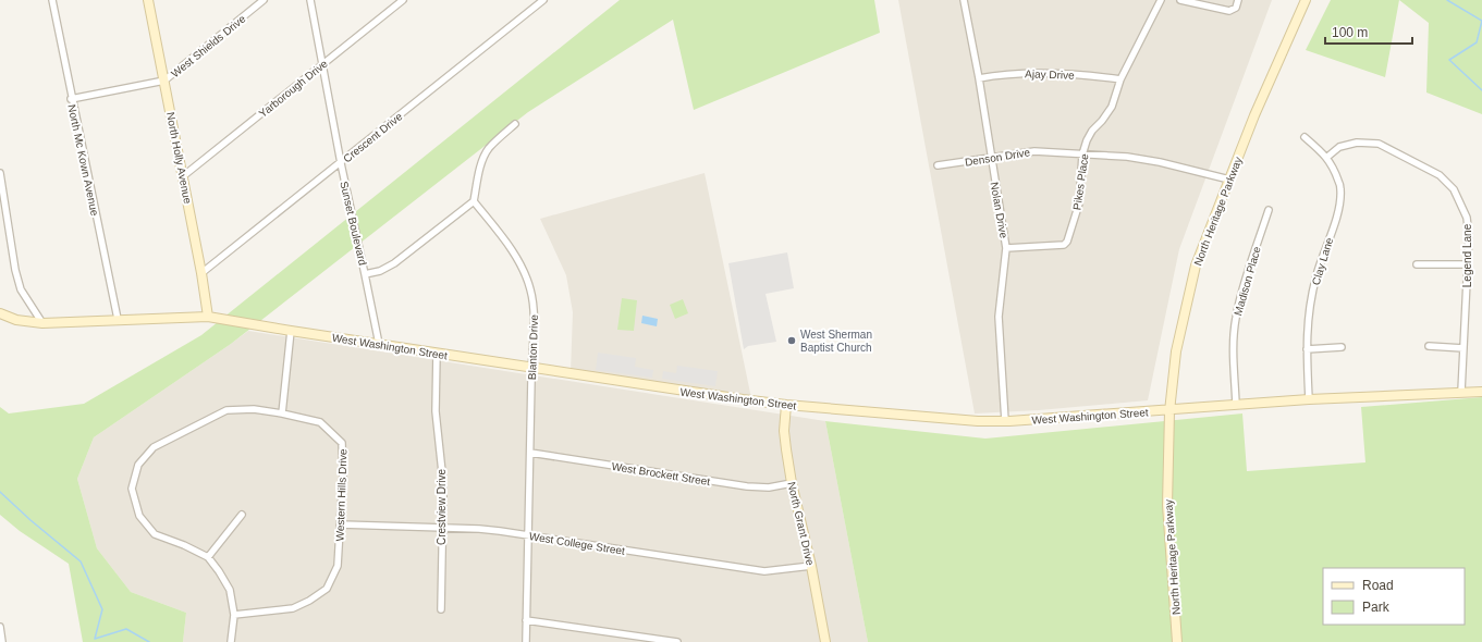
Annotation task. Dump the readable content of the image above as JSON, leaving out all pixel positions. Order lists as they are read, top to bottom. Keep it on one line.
{"streets":{"street":["West Shields Drive","Ajay Drive","Yarborough Drive","Crescent Drive","Denson Drive","North Holly Avenue","North Mc Kown Avenue","Pikes Place","Nolan Drive","North Heritage Parkway","Sunset Boulevard","Legend Lane","Clay Lane","Madison Place","West Washington Street","Blanton Drive","West Brockett Street","Western Hills Drive","Crestview Drive","North Grant Drive","West College Street"]},"crossings":[["West Shields Drive","North Holly Avenue"],["West Shields Drive","North Mc Kown Avenue"],["Ajay Drive","Pikes Place"],["Ajay Drive","Nolan Drive"],["Yarborough Drive","North Holly Avenue"],["Yarborough Drive","Sunset Boulevard"],["Crescent Drive","North Holly Avenue"],["Crescent Drive","Sunset Boulevard"],["Denson Drive","Pikes Place"],["Denson Drive","Nolan Drive"],["Denson Drive","North Heritage Parkway"],["North Holly Avenue","West Washington Street"],["North Mc Kown Avenue","West Washington Street"],["Pikes Place","Nolan Drive"],["Nolan Drive","West Washington Street"],["North Heritage Parkway","West Washington Street"],["Sunset Boulevard","West Washington Street"],["Legend Lane","Clay Lane"],["Legend Lane","West Washington Street"],["Clay Lane","West Washington Street"],["Madison Place","West Washington Street"],["West Washington Street","Blanton Drive"],["West Washington Street","Crestview Drive"],["West Washington Street","North Grant Drive"],["Blanton Drive","West Brockett Street"],["Blanton Drive","West College Street"],["West Brockett Street","North Grant Drive"],["Western Hills Drive","West College Street"],["Crestview Drive","West College Street"],["North Grant Drive","West College Street"]],"places":["West Sherman Baptist Church"],"legend":["Road","Park"],"scale_bar":"100 m"}
